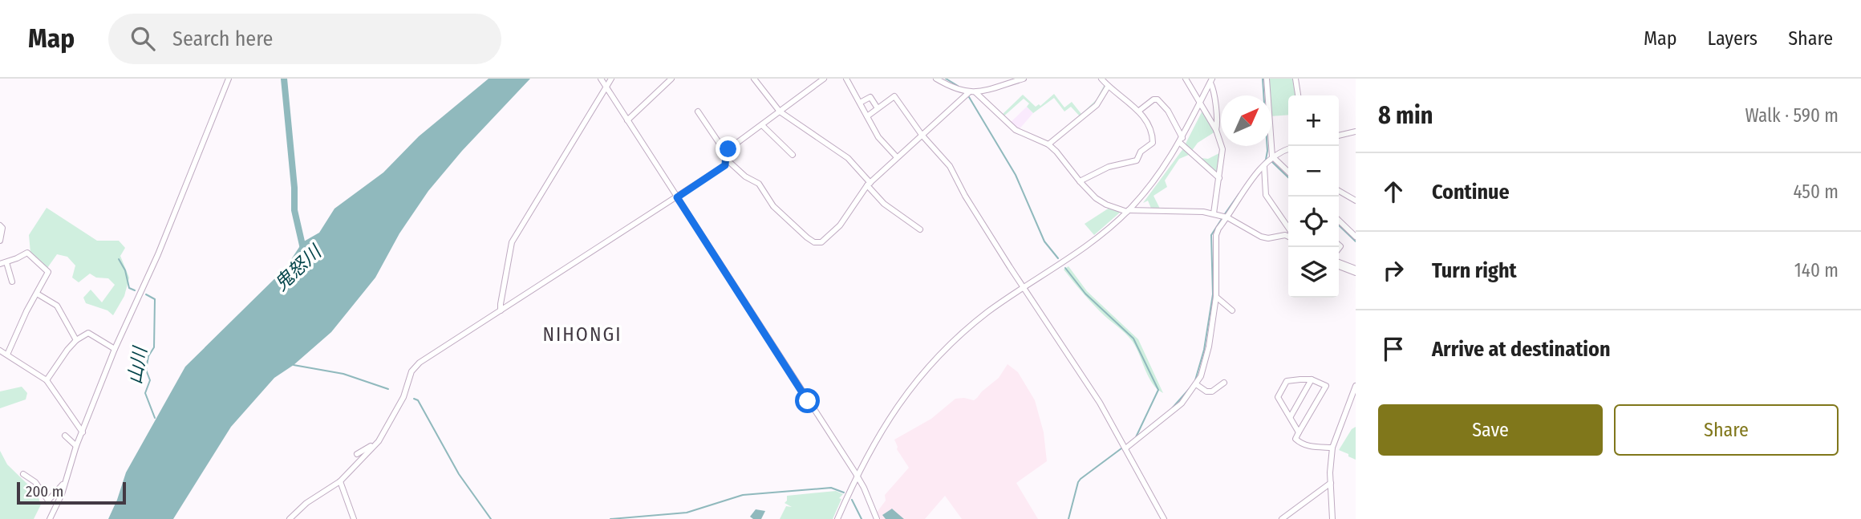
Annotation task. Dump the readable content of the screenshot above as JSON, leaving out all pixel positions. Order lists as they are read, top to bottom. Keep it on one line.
{"districts":["NIHONGI"],"water":["鬼怒川","山川"],"scale_bar":"200 m","north":"top right","page":{"header":"Map","search":"Search here","nav":["Map","Layers","Share"],"heading":["8 min","Walk · 590 m"],"map_buttons":["+","−"],"list":[["Continue","450 m"],["Turn right","140 m"],"Arrive at destination"],"buttons":["Save","Share"],"scale":"200 m"}}
